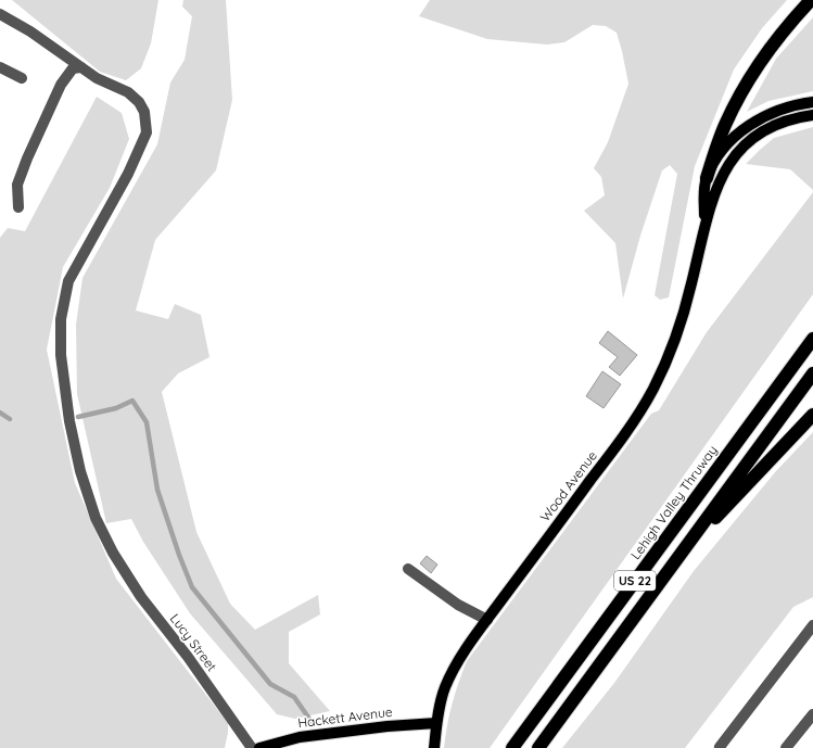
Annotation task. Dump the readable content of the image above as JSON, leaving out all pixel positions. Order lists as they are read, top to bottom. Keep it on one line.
{"streets":{"highway":["Lehigh Valley Thruway","US 22"],"main road":["Wood Avenue","Hackett Avenue"],"street":["Lucy Street"]},"crossings":[["Wood Avenue","Hackett Avenue"]]}
